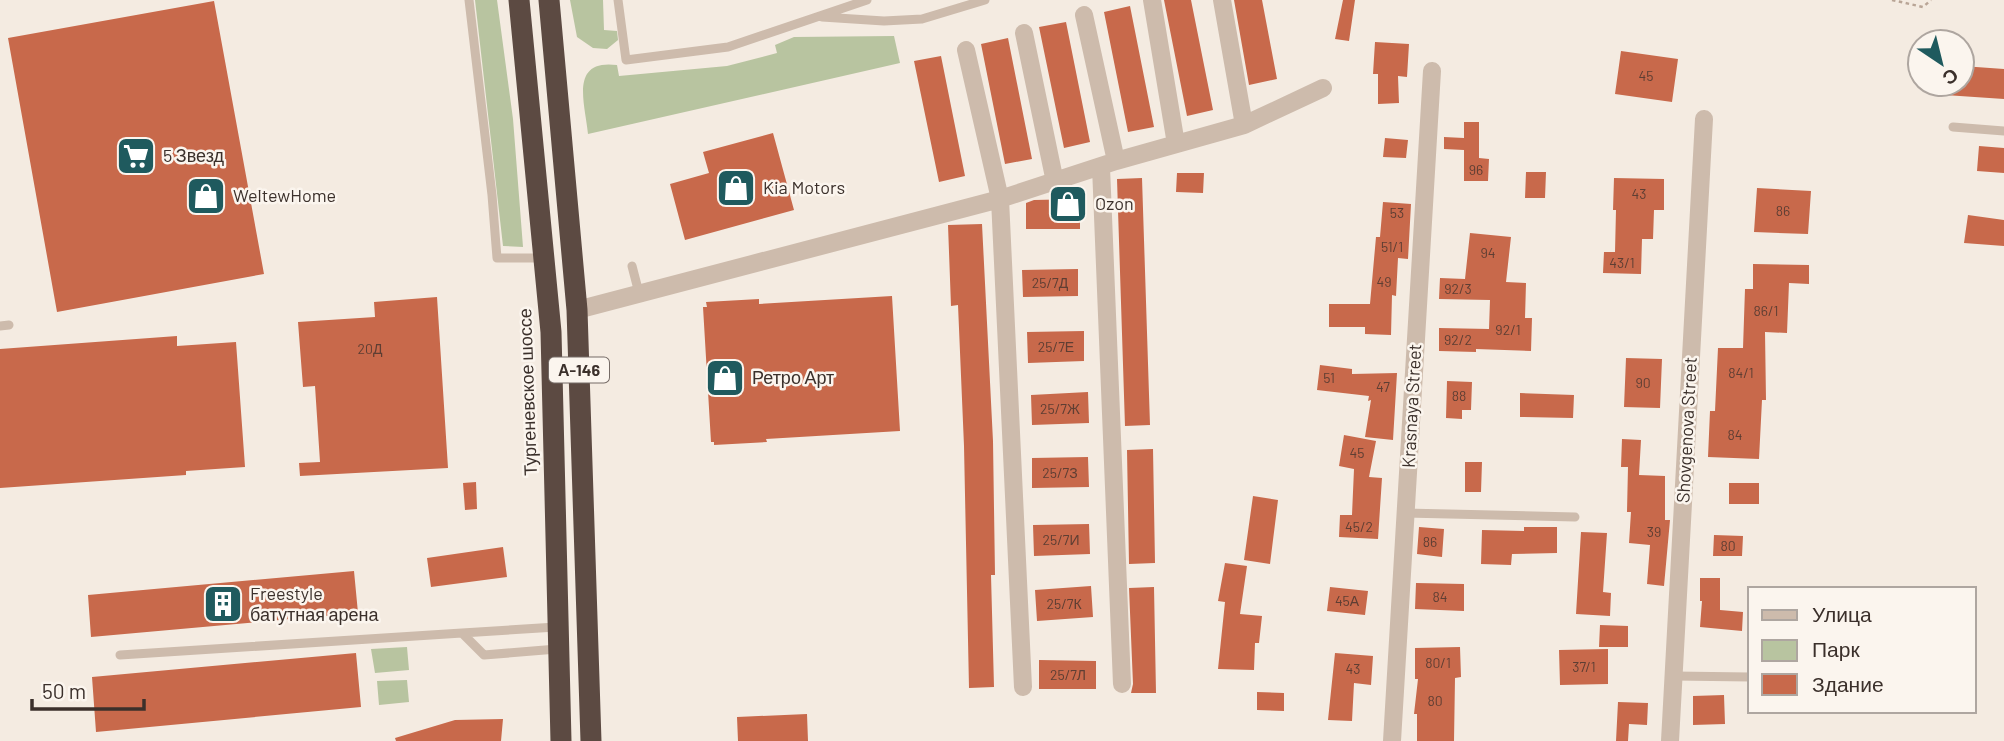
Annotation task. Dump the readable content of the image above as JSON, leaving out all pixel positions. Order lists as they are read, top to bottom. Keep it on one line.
{"streets":{"highway":["А-146","Тургеневское шоссе"],"street":["Krasnaya Street","Shovgenova Street"]},"places":{"supermarket":["5 Звезд"],"shop":["Kia Motors","WeltewHome","Ozon","Ретро Арт"],"building":["Freestyle батутная арена"]},"house_numbers":["45","96","43","86","53","51/1","94","43/1","49","25/7Д","92/3","86/1","92/1","92/2","25/7Е","20Д","84/1","51","90","47","88","25/7Ж","84","45","25/7З","45/2","39","25/7И","86","80","84","45А","25/7К","80/1","37/1","43","25/7Л","80"],"legend":["Улица","Парк","Здание"],"scale_bar":"50 m","north":"bottom right"}
